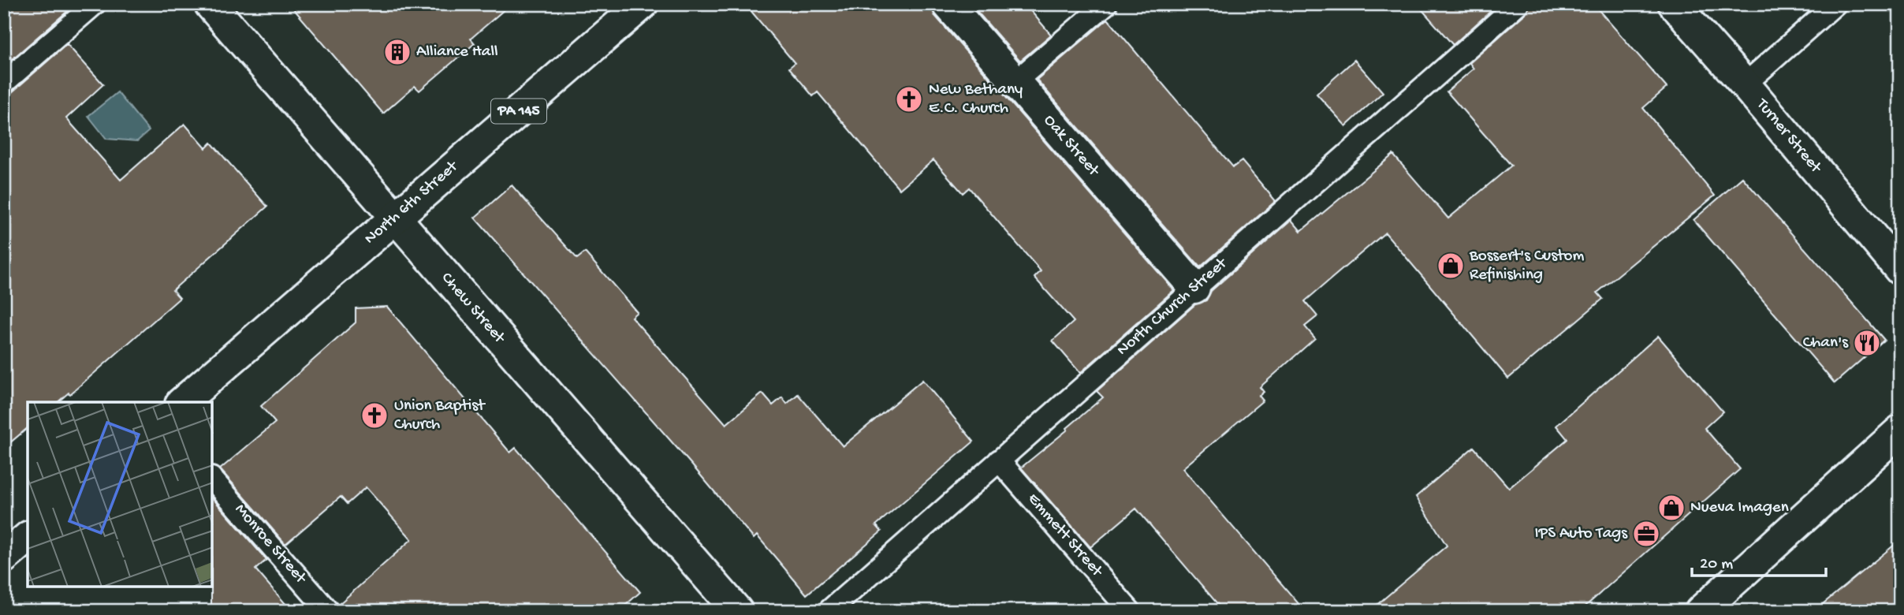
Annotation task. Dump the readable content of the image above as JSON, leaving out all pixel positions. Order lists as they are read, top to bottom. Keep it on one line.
{"streets":{"street":["PA 145","Turner Street","Oak Street","North 6th Street","Chew Street"],"lane":["North Church Street","Emmett Street","Monroe Street"]},"crossings":[["Oak Street","North Church Street"],["North 6th Street","Chew Street"],["North Church Street","Emmett Street"]],"places":{"building":["Alliance Hall"],"church":["New Bethany E.C. Church","Union Baptist Church"],"shop":["Bossert's Custom Refinishing","Nueva Imagen"],"restaurant":["Chan's"],"office":["IPS Auto Tags"]},"scale_bar":"20 m"}
